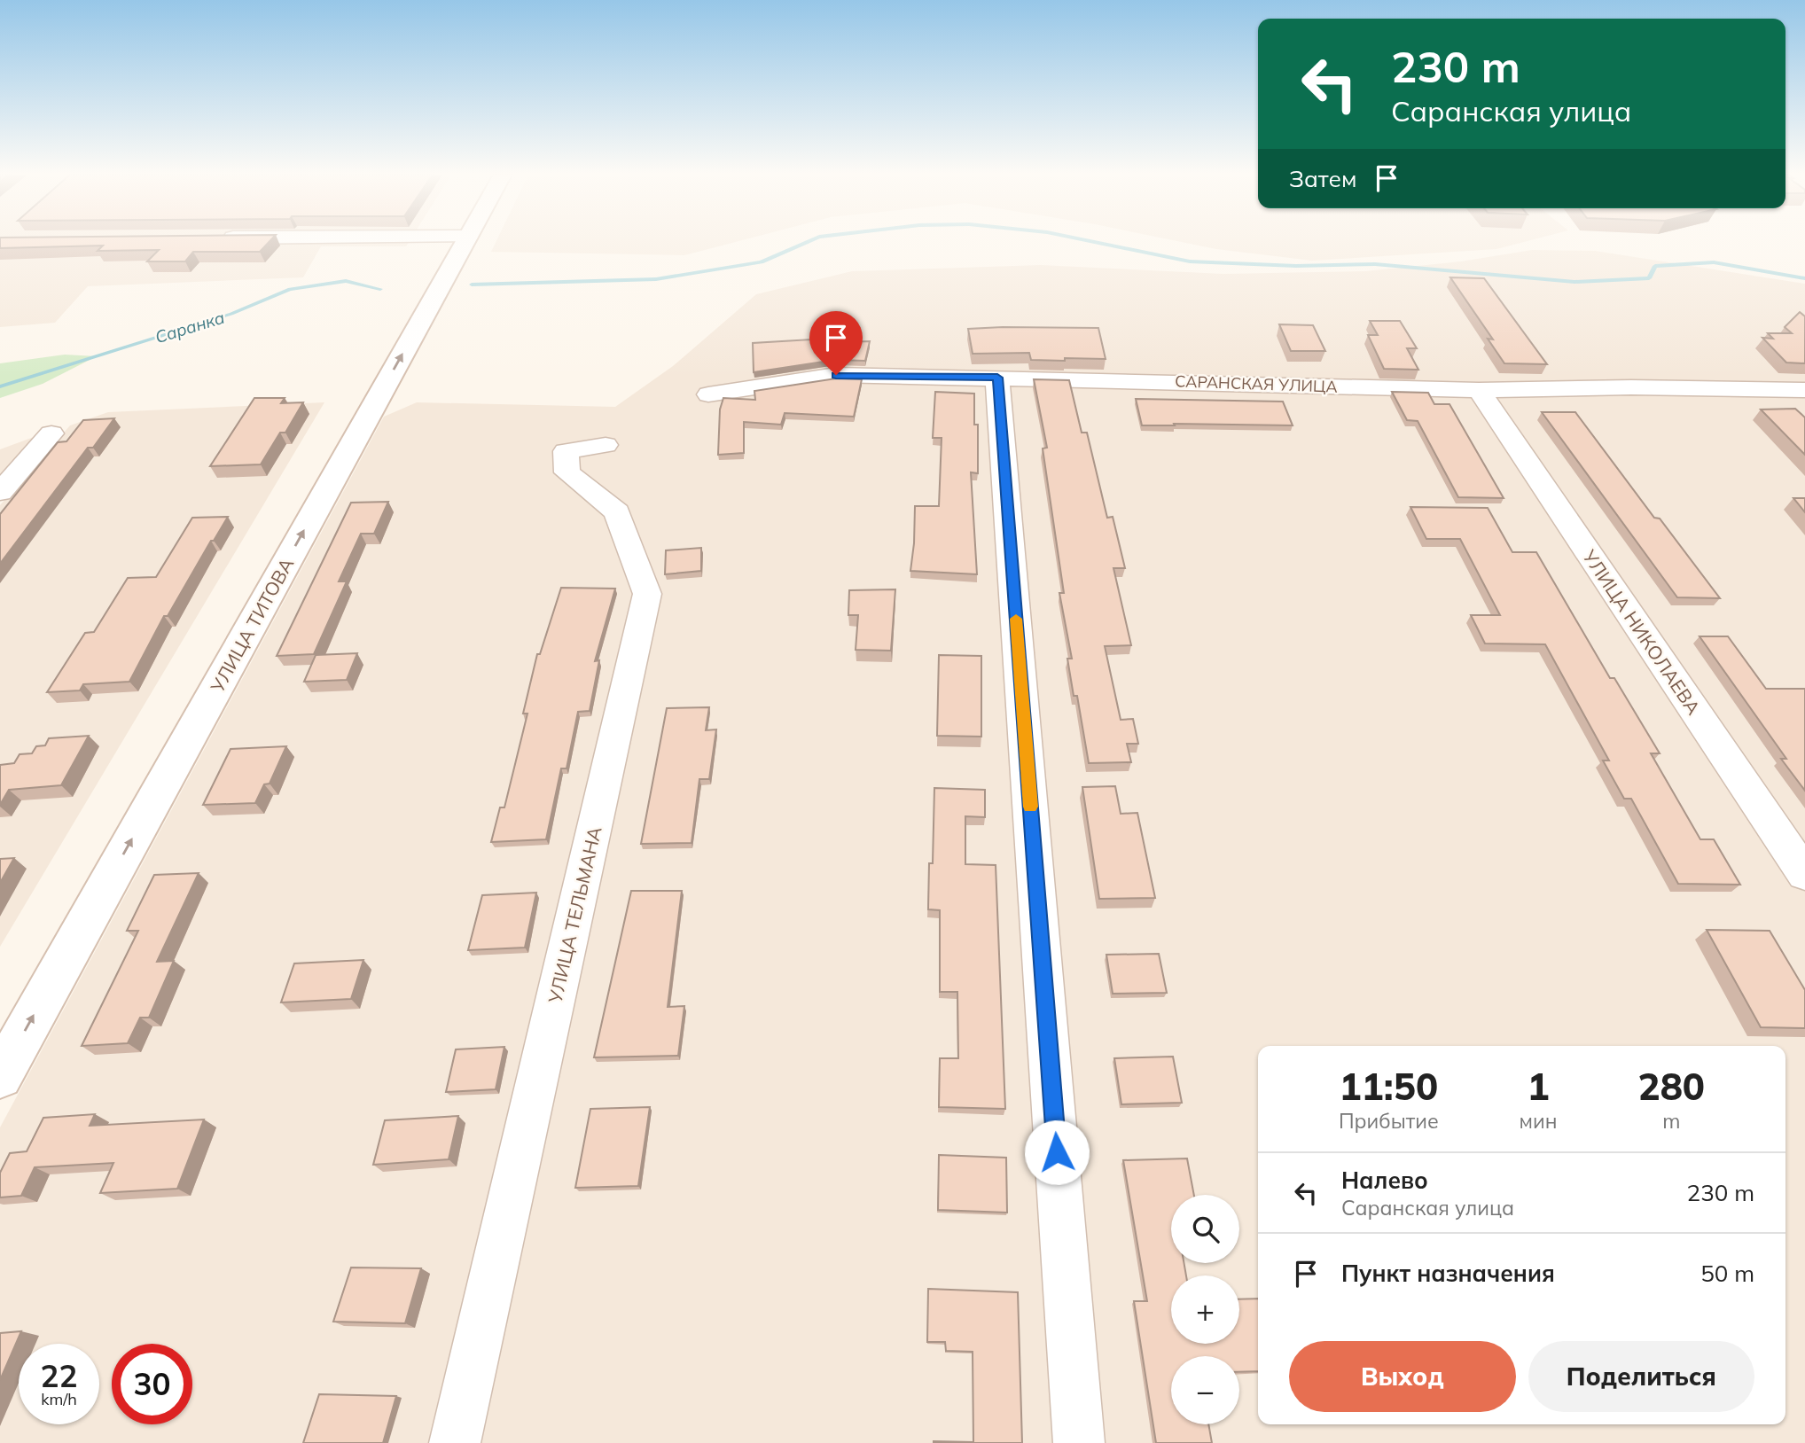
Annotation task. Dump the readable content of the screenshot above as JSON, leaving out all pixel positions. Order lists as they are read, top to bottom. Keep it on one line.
{"streets":{"main road":["УЛИЦА ТИТОВА"],"street":["САРАНСКАЯ УЛИЦА","УЛИЦА НИКОЛАЕВА","УЛИЦА ТЕЛЬМАНА"]},"crossings":[["САРАНСКАЯ УЛИЦА","УЛИЦА НИКОЛАЕВА"]],"one_way":["УЛИЦА ТИТОВА"],"water":["Саранка"],"page":{"turn":["230 m","Саранская улица"],"then":"Затем","eta":["11:50","Прибытие","1","мин","280","m"],"list":[{"name":"Налево","note":"Саранская улица","value":"230 m"},{"name":"Пункт назначения","value":"50 m"}],"map_buttons":["+","−"],"buttons":["Выход","Поделиться"],"speed":"22 km/h","limit":"30"}}
